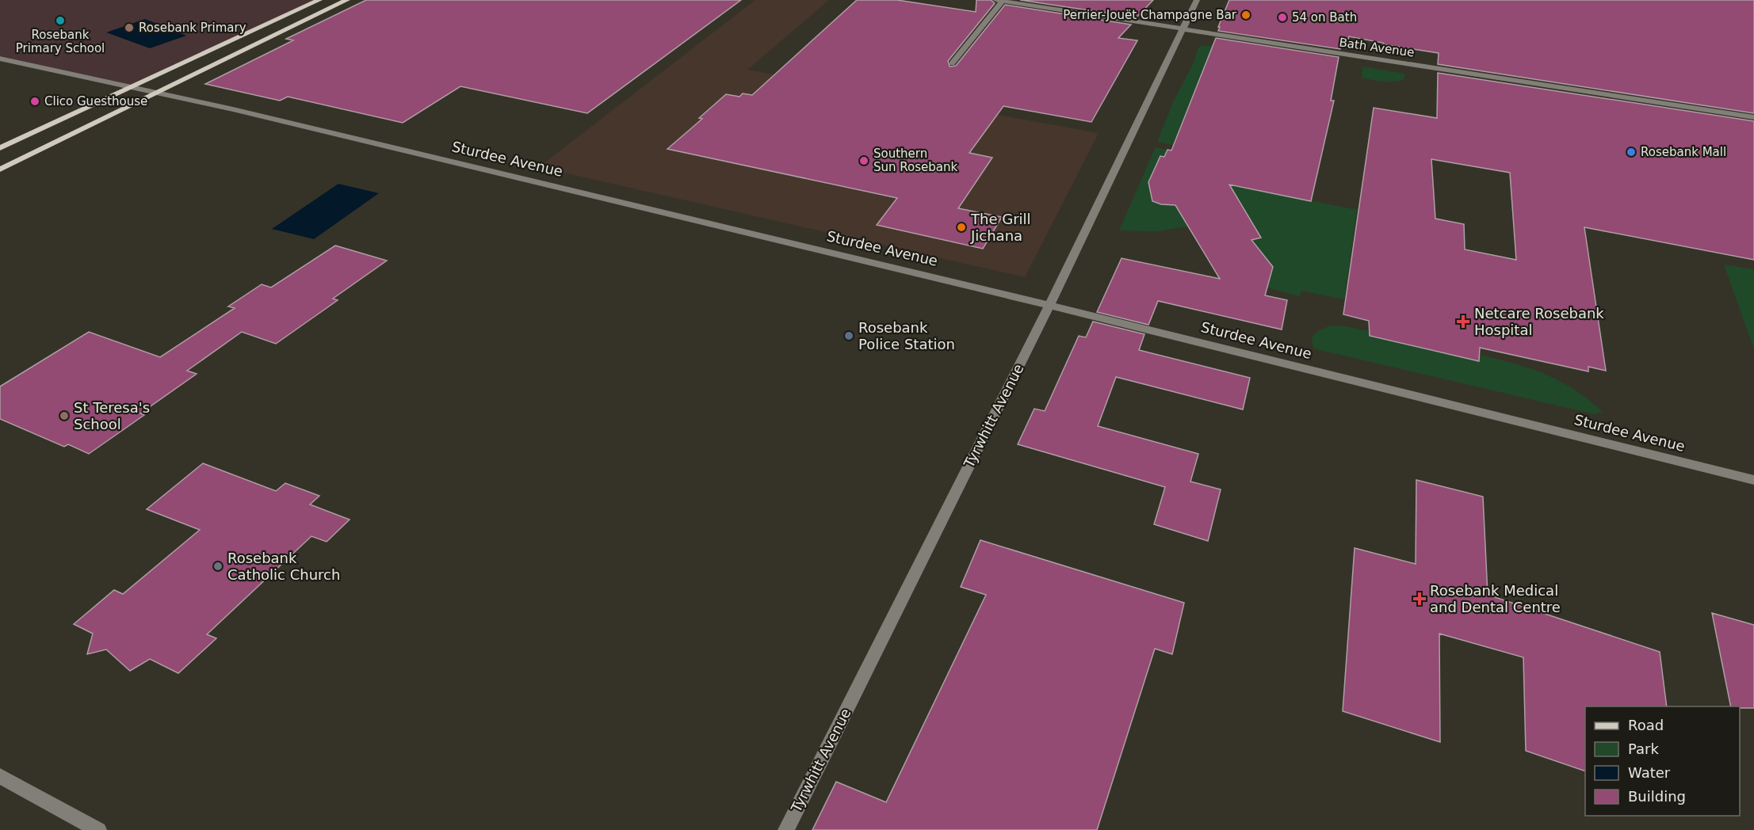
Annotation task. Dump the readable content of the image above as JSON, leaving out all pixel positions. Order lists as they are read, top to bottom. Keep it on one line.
{"streets":{"street":["Bath Avenue","Sturdee Avenue","Tyrwhitt Avenue"]},"crossings":[["Bath Avenue","Tyrwhitt Avenue"],["Sturdee Avenue","Tyrwhitt Avenue"]],"places":{"other":["Perrier-Jouët Champagne Bar","54 on Bath","Rosebank Primary School","Rosebank Primary","Clico Guesthouse","Rosebank Mall","Southern Sun Rosebank","The Grill Jichana","Rosebank Police Station","St Teresa's School","Rosebank Catholic Church"],"health":["Netcare Rosebank Hospital","Rosebank Medical and Dental Centre"]},"legend":["Road","Park","Water","Building"]}
